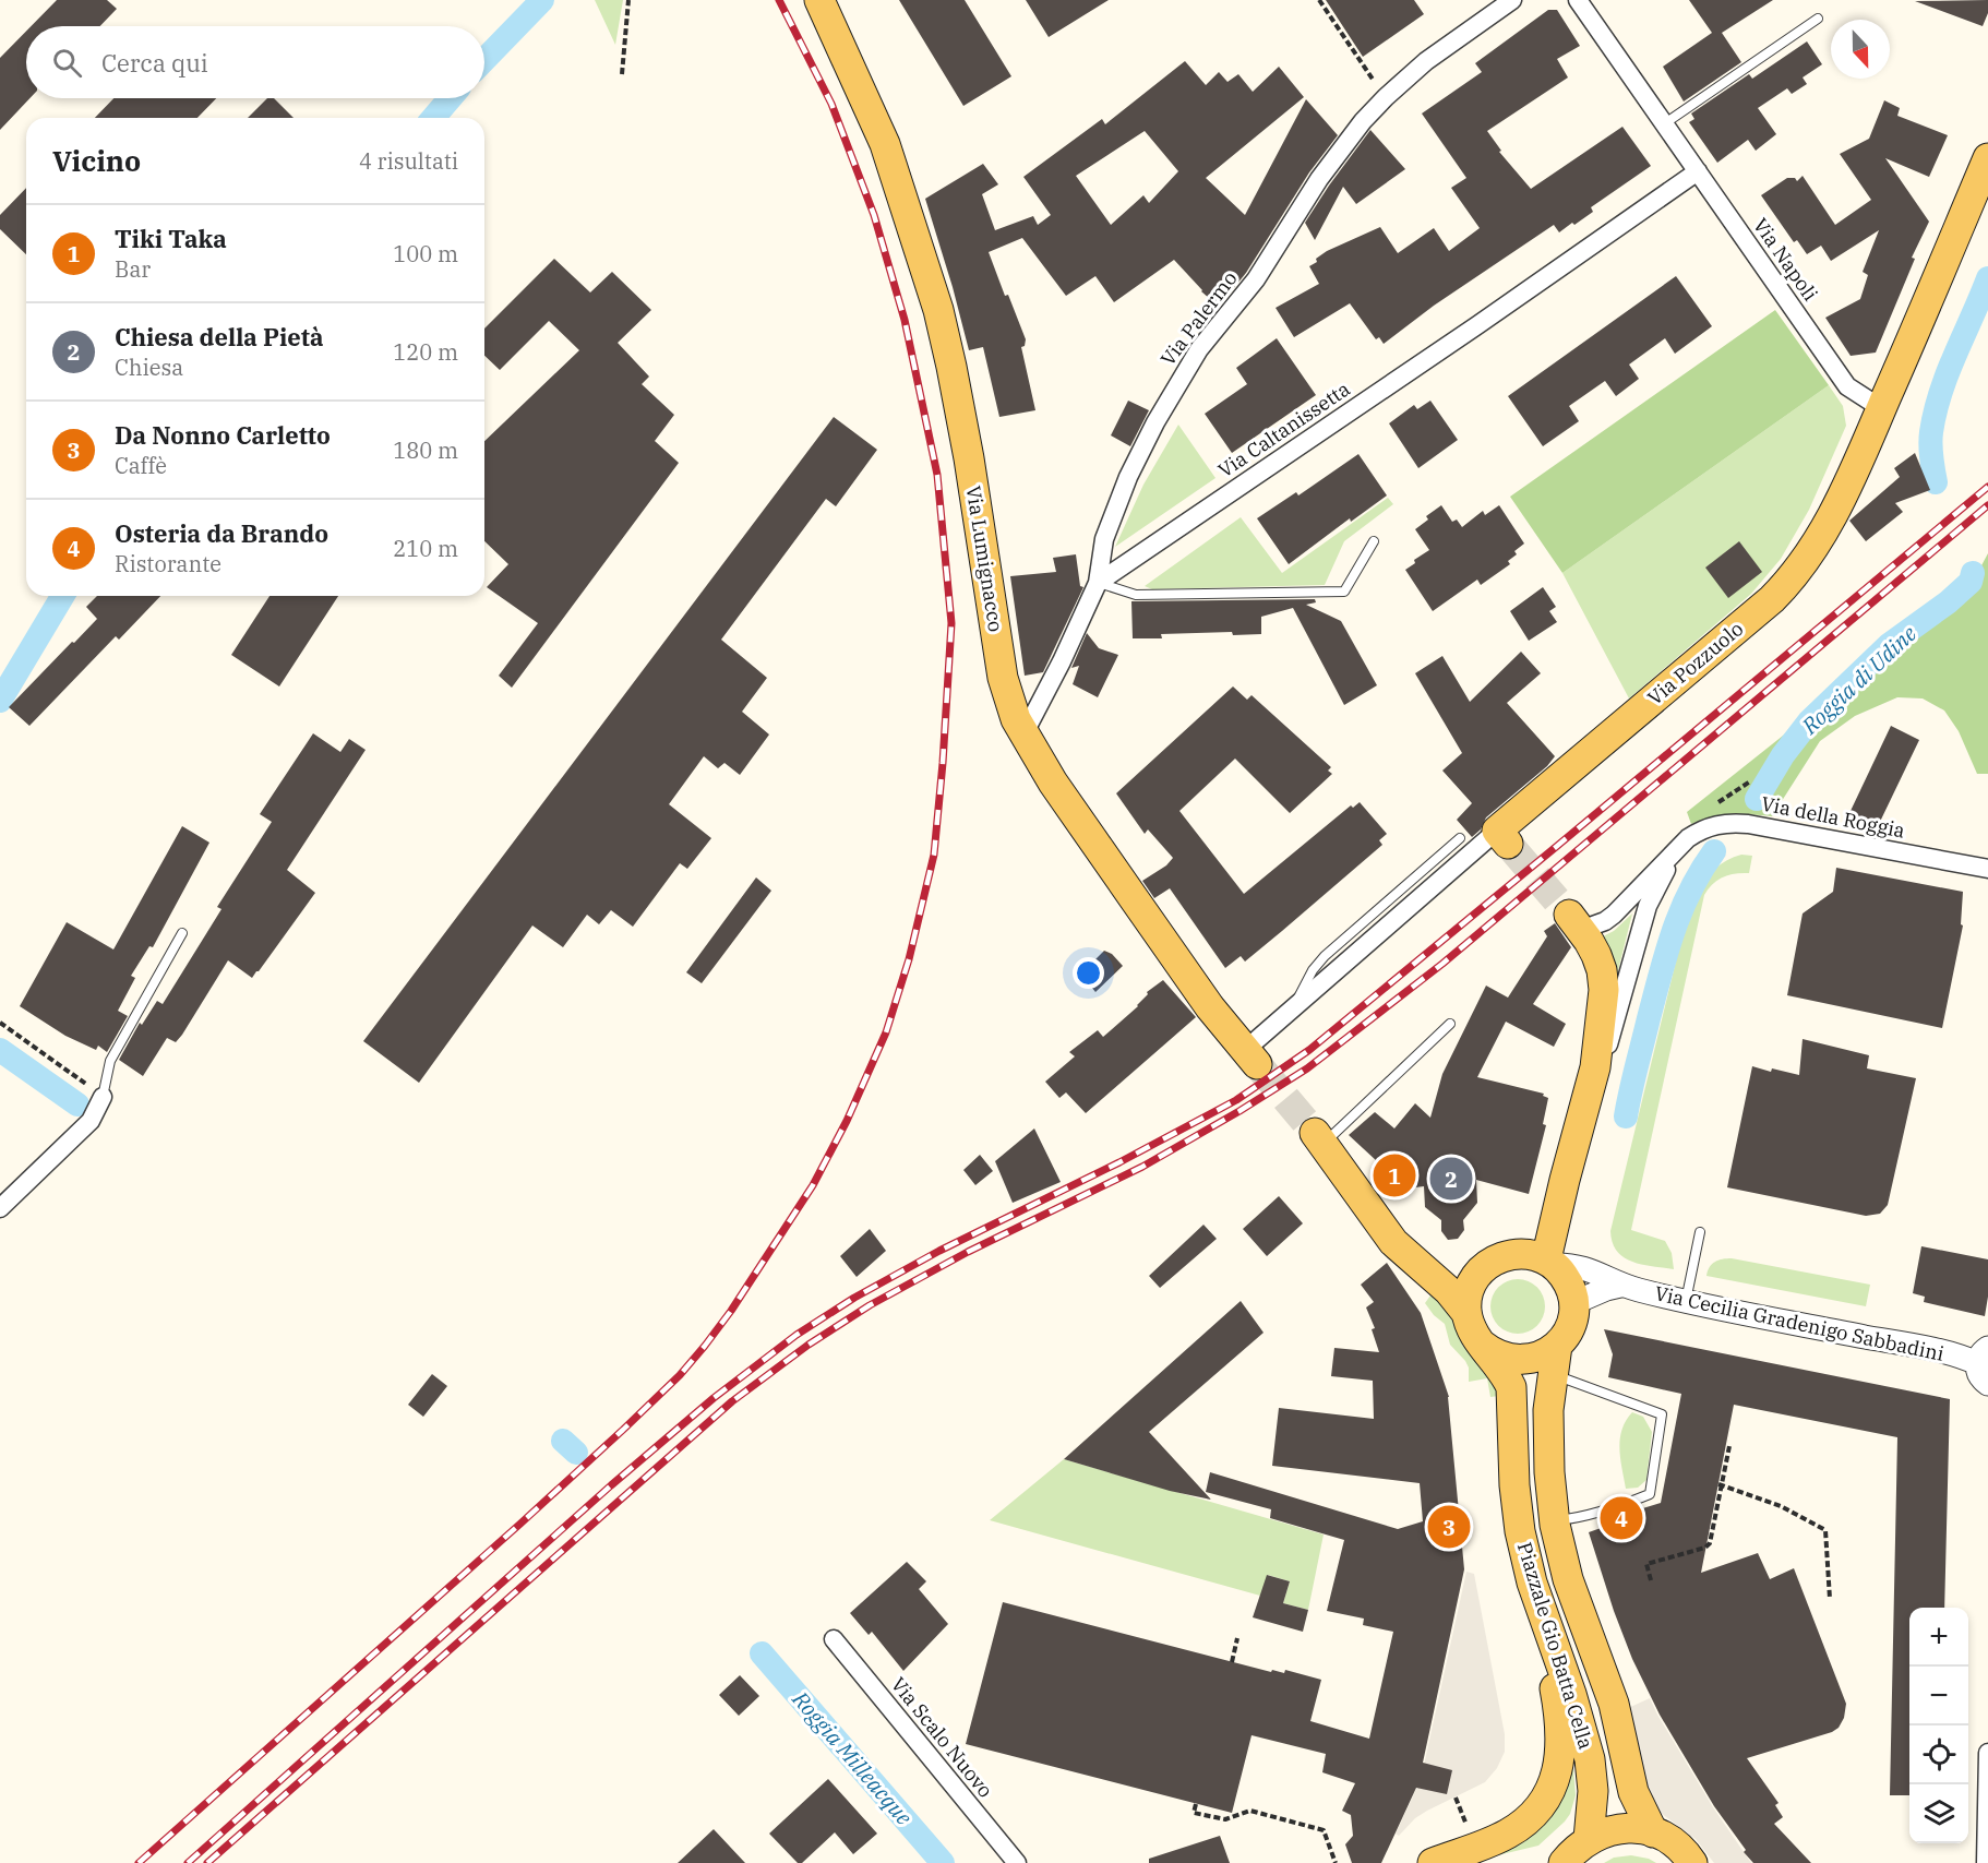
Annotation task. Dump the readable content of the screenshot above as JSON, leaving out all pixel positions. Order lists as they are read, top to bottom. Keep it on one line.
{"streets":{"main road":["Via Lumignacco","Via Pozzuolo","Piazzale Gio Batta Cella"],"street":["Via Napoli","Via Palermo","Via Caltanissetta","Via della Roggia","Via Cecilia Gradenigo Sabbadini","Via Scalo Nuovo"]},"crossings":[["Via Napoli","Via Caltanissetta"],["Via Napoli","Via Pozzuolo"],["Via Palermo","Via Caltanissetta"],["Via Palermo","Via Lumignacco"],["Via Lumignacco","Via Pozzuolo"],["Via Cecilia Gradenigo Sabbadini","Piazzale Gio Batta Cella"]],"water":["Roggia di Udine","Roggia Milleacque"],"north":"bottom","page":{"search":"Cerca qui","heading":["Vicino","4 risultati"],"list":[{"mark":"1","name":"Tiki Taka","note":"Bar","value":"100 m"},{"mark":"2","name":"Chiesa della Pietà","note":"Chiesa","value":"120 m"},{"mark":"3","name":"Da Nonno Carletto","note":"Caffè","value":"180 m"},{"mark":"4","name":"Osteria da Brando","note":"Ristorante","value":"210 m"}],"pins":["1","2","4","3"],"map_buttons":["+","−"]}}
